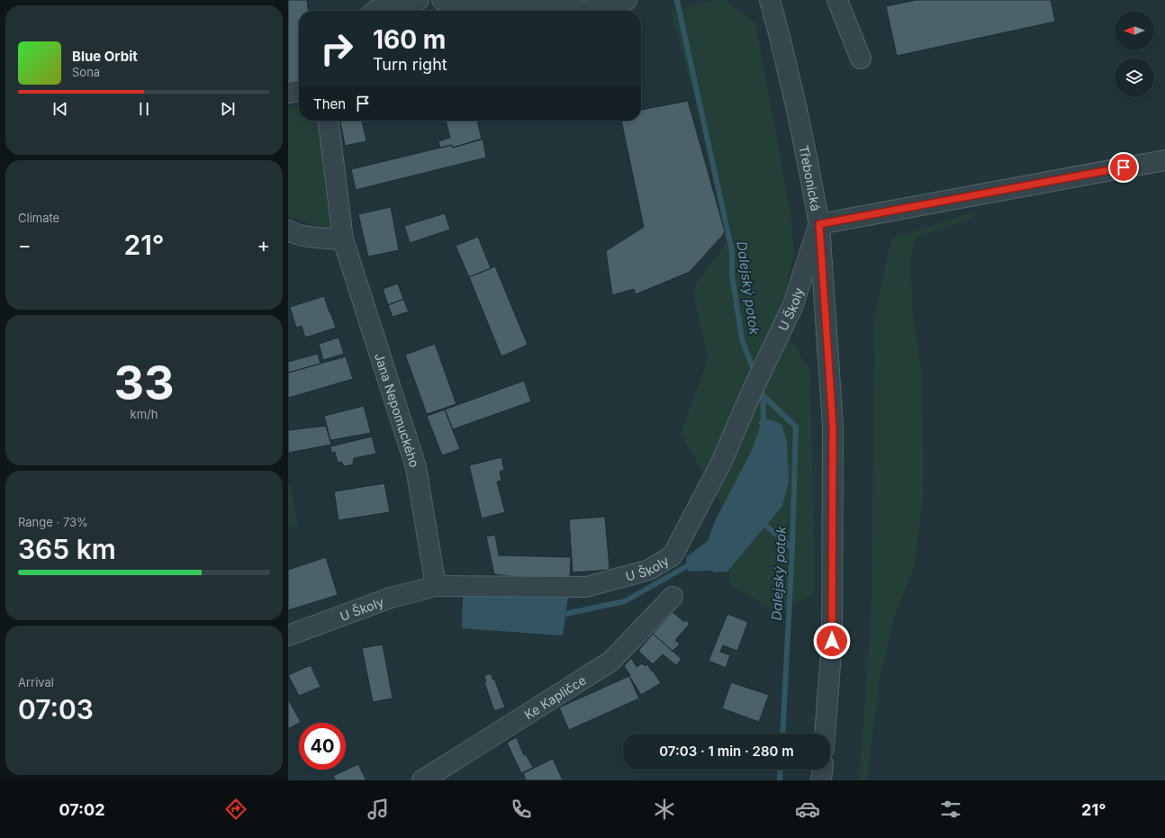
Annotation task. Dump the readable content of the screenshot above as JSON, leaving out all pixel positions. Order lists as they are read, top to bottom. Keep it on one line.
{"streets":{"street":["Třebonická","U Školy","Jana Nepomuckého","Ke Kapličce"]},"crossings":[["Třebonická","U Školy"],["U Školy","Jana Nepomuckého"]],"water":["Dalejský potok"],"north":"left","page":{"turn":["160 m","Turn right"],"song":["Blue Orbit","Sona"],"then":"Then","tile":["Climate",["33","km/h"],["Range · 73%","365 km"],["Arrival","07:03"]],"heat":["−","21°","+"],"limit":"40","trip":"07:03 · 1 min · 280 m","tabs":["07:02","21°"]}}
